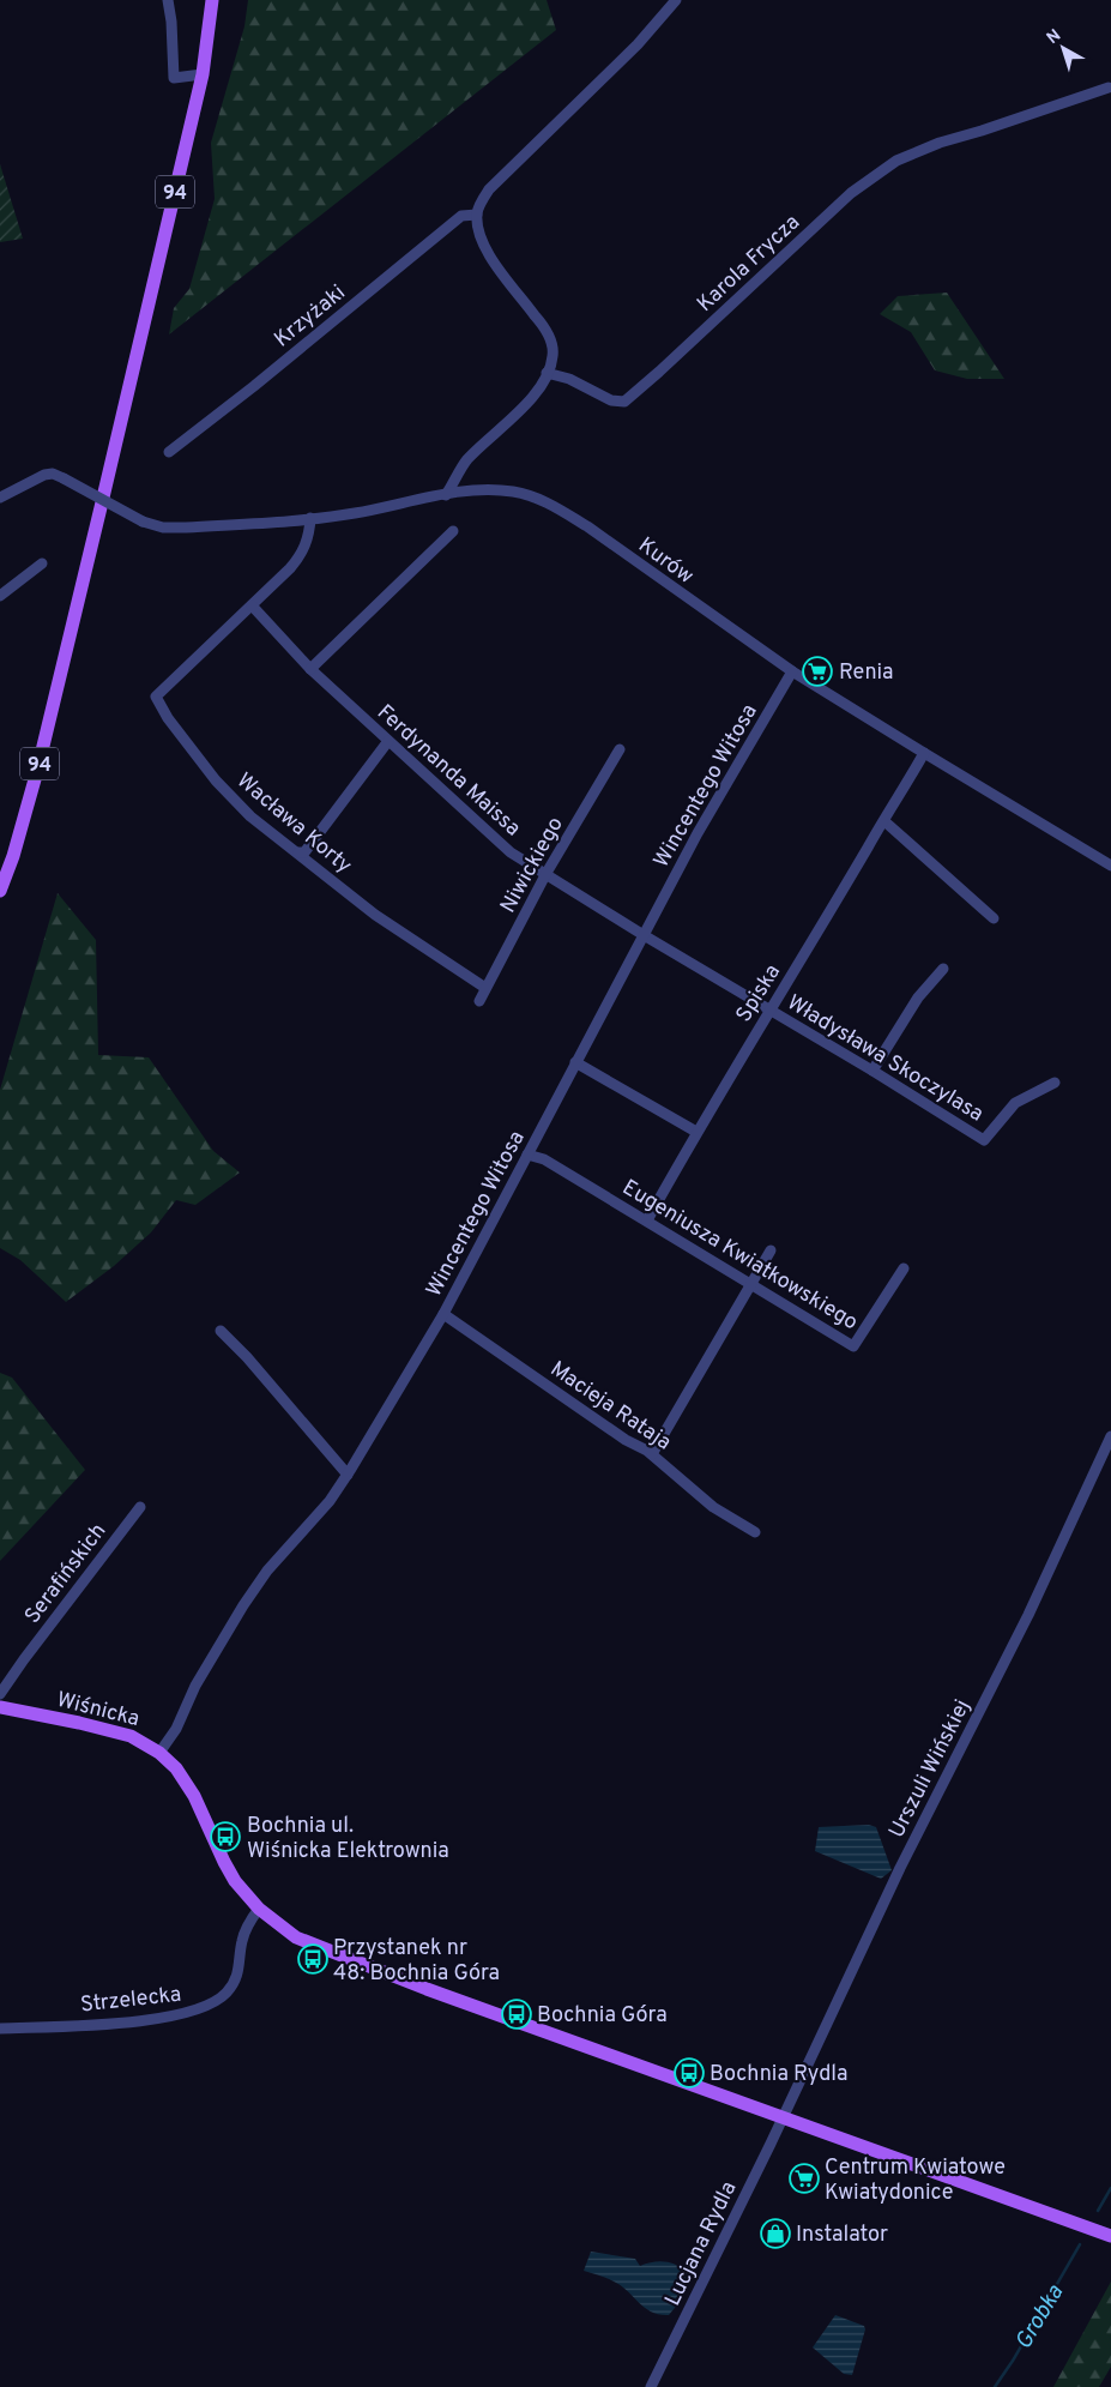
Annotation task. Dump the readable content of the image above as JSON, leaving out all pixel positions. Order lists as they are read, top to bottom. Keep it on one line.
{"streets":{"main road":["94","Wiśnicka"],"street":["Karola Frycza","Krzyżaki","Kurów","Ferdynanda Maissa","Wincentego Witosa","Wacława Korty","Niwickiego","Spiska","Władysława Skoczylasa","Eugeniusza Kwiatkowskiego","Macieja Rataja","Serafińskich","Urszuli Wińskiej","Strzelecka","Lucjana Rydla"]},"crossings":[["Kurów","Wincentego Witosa"],["Kurów","Wacława Korty"],["Kurów","Spiska"],["Ferdynanda Maissa","Wincentego Witosa"],["Ferdynanda Maissa","Wacława Korty"],["Ferdynanda Maissa","Niwickiego"],["Ferdynanda Maissa","Władysława Skoczylasa"],["Wincentego Witosa","Władysława Skoczylasa"],["Wincentego Witosa","Eugeniusza Kwiatkowskiego"],["Wincentego Witosa","Macieja Rataja"],["Wincentego Witosa","Wiśnicka"],["Wacława Korty","Niwickiego"],["Spiska","Władysława Skoczylasa"],["Spiska","Eugeniusza Kwiatkowskiego"],["Wiśnicka","Urszuli Wińskiej"],["Wiśnicka","Strzelecka"],["Wiśnicka","Lucjana Rydla"],["Urszuli Wińskiej","Lucjana Rydla"]],"water":["Grobka"],"places":{"supermarket":["Renia","Centrum Kwiatowe Kwiatydonice"],"bus stop":["Bochnia ul. Wiśnicka Elektrownia","Przystanek nr 48: Bochnia Góra","Bochnia Góra","Bochnia Rydla"],"shop":["Instalator"]},"north":"top left"}
